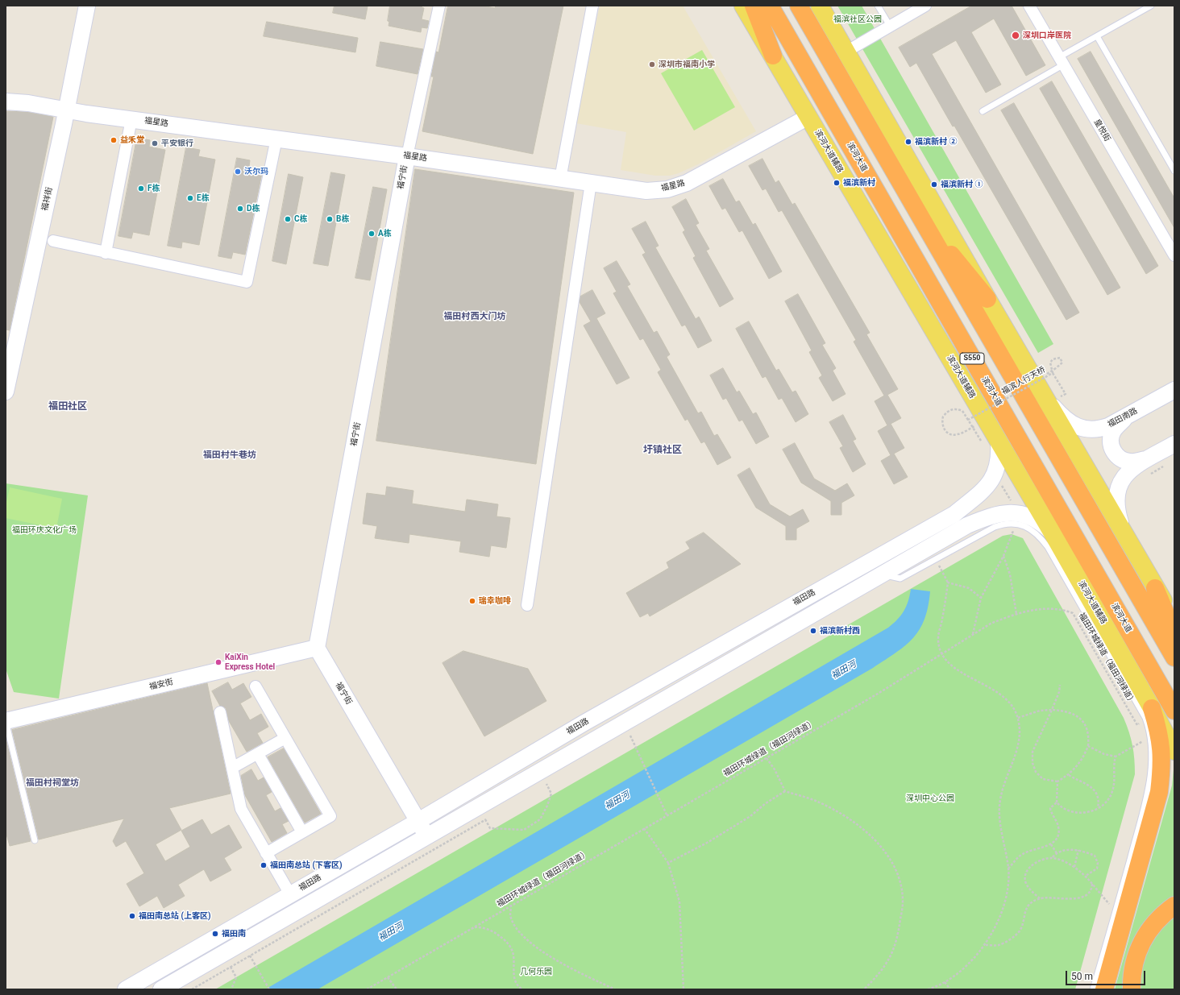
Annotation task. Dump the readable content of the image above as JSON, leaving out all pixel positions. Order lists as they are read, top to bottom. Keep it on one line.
{"streets":{"highway":["滨河大道","S550"],"main road":["福星路","滨河大道辅路","福宁街","福祥街","福田南路","福田路","福安街"],"street":["皇悦街"],"path":["福滨人行天桥","福田环城绿道（福田河绿道）"]},"crossings":[["福星路","滨河大道辅路"],["福星路","福宁街"],["福星路","福祥街"],["滨河大道辅路","福田路"],["福宁街","福田路"],["福宁街","福安街"]],"districts":["福田村西大门坊","福田社区","圩镇社区","福田村牛巷坊","福田村祠堂坊"],"water":["福田河"],"parks":["福滨社区公园","福田环庆文化广场","深圳中心公园","几何乐园"],"places":["深圳口岸医院","深圳市福南小学","益禾堂","福滨新村 ②","平安银行","沃尔玛","福滨新村","福滨新村 ①","F栋","E栋","D栋","C栋","B栋","A栋","瑞幸咖啡","福滨新村西","KaiXin Express Hotel","福田南总站 (下客区)","福田南总站 (上客区)","福田南"],"scale_bar":"50 m"}
